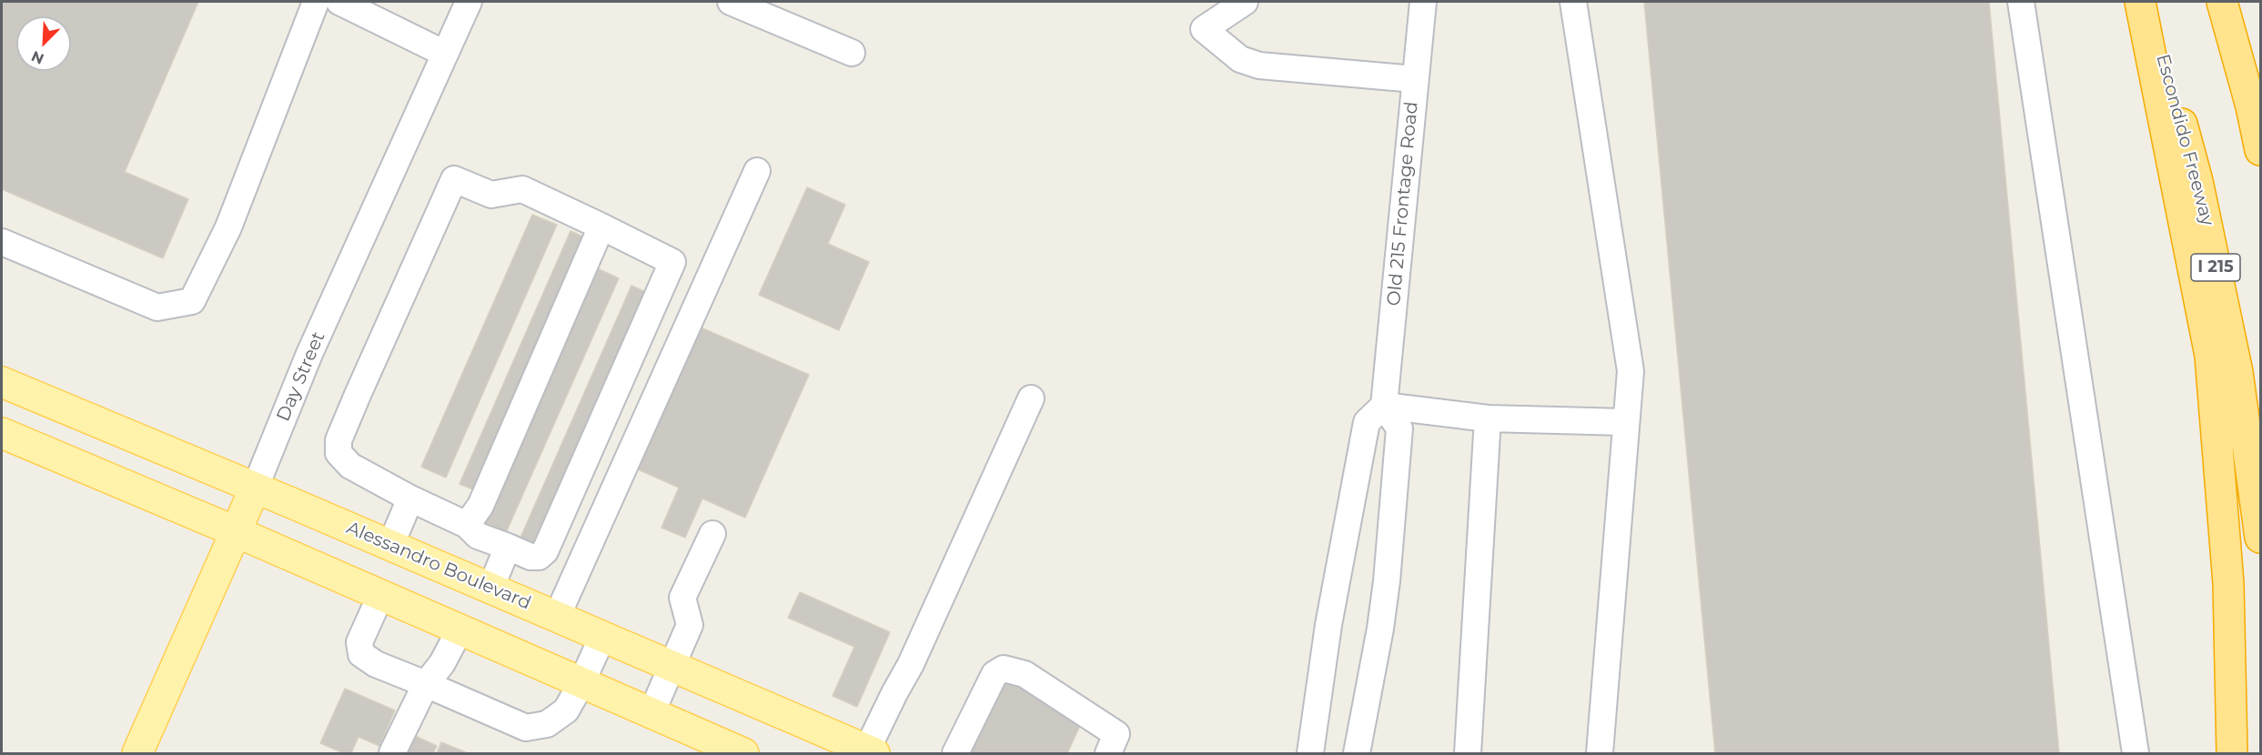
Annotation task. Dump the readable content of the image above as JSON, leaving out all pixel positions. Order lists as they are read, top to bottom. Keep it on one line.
{"streets":{"highway":["Escondido Freeway","I 215"],"main road":["Day Street","Alessandro Boulevard"],"street":["Old 215 Frontage Road"]},"crossings":[["Day Street","Alessandro Boulevard"]],"north":"bottom left"}
